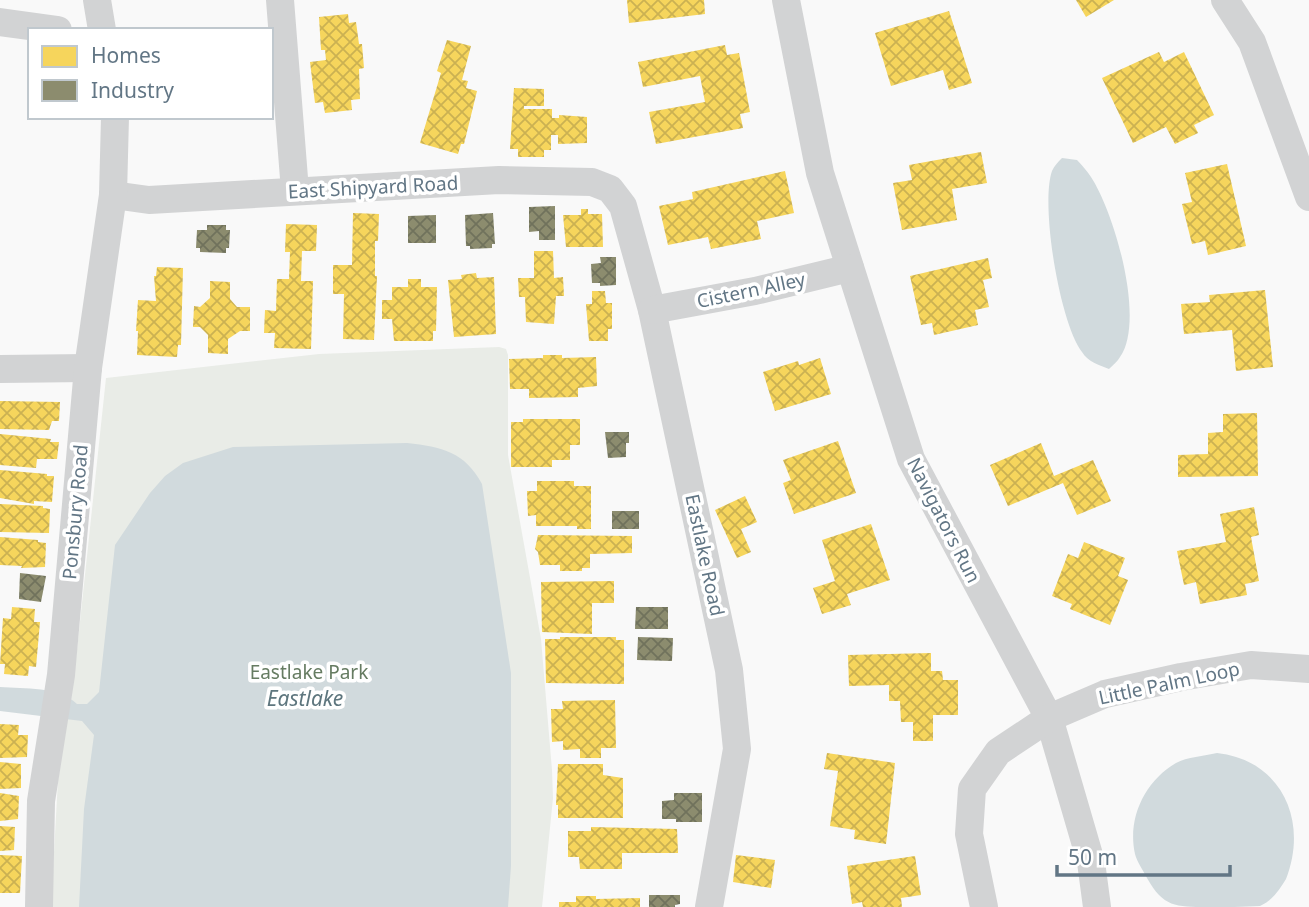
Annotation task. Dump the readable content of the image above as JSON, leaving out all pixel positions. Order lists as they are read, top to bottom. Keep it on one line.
{"streets":{"street":["East Shipyard Road","Cistern Alley","Ponsbury Road","Navigators Run","Eastlake Road","Little Palm Loop"]},"crossings":[["East Shipyard Road","Ponsbury Road"],["East Shipyard Road","Eastlake Road"],["Cistern Alley","Navigators Run"],["Cistern Alley","Eastlake Road"],["Navigators Run","Little Palm Loop"]],"water":["Eastlake"],"parks":["Eastlake Park"],"legend":["Homes","Industry"],"scale_bar":"50 m"}
